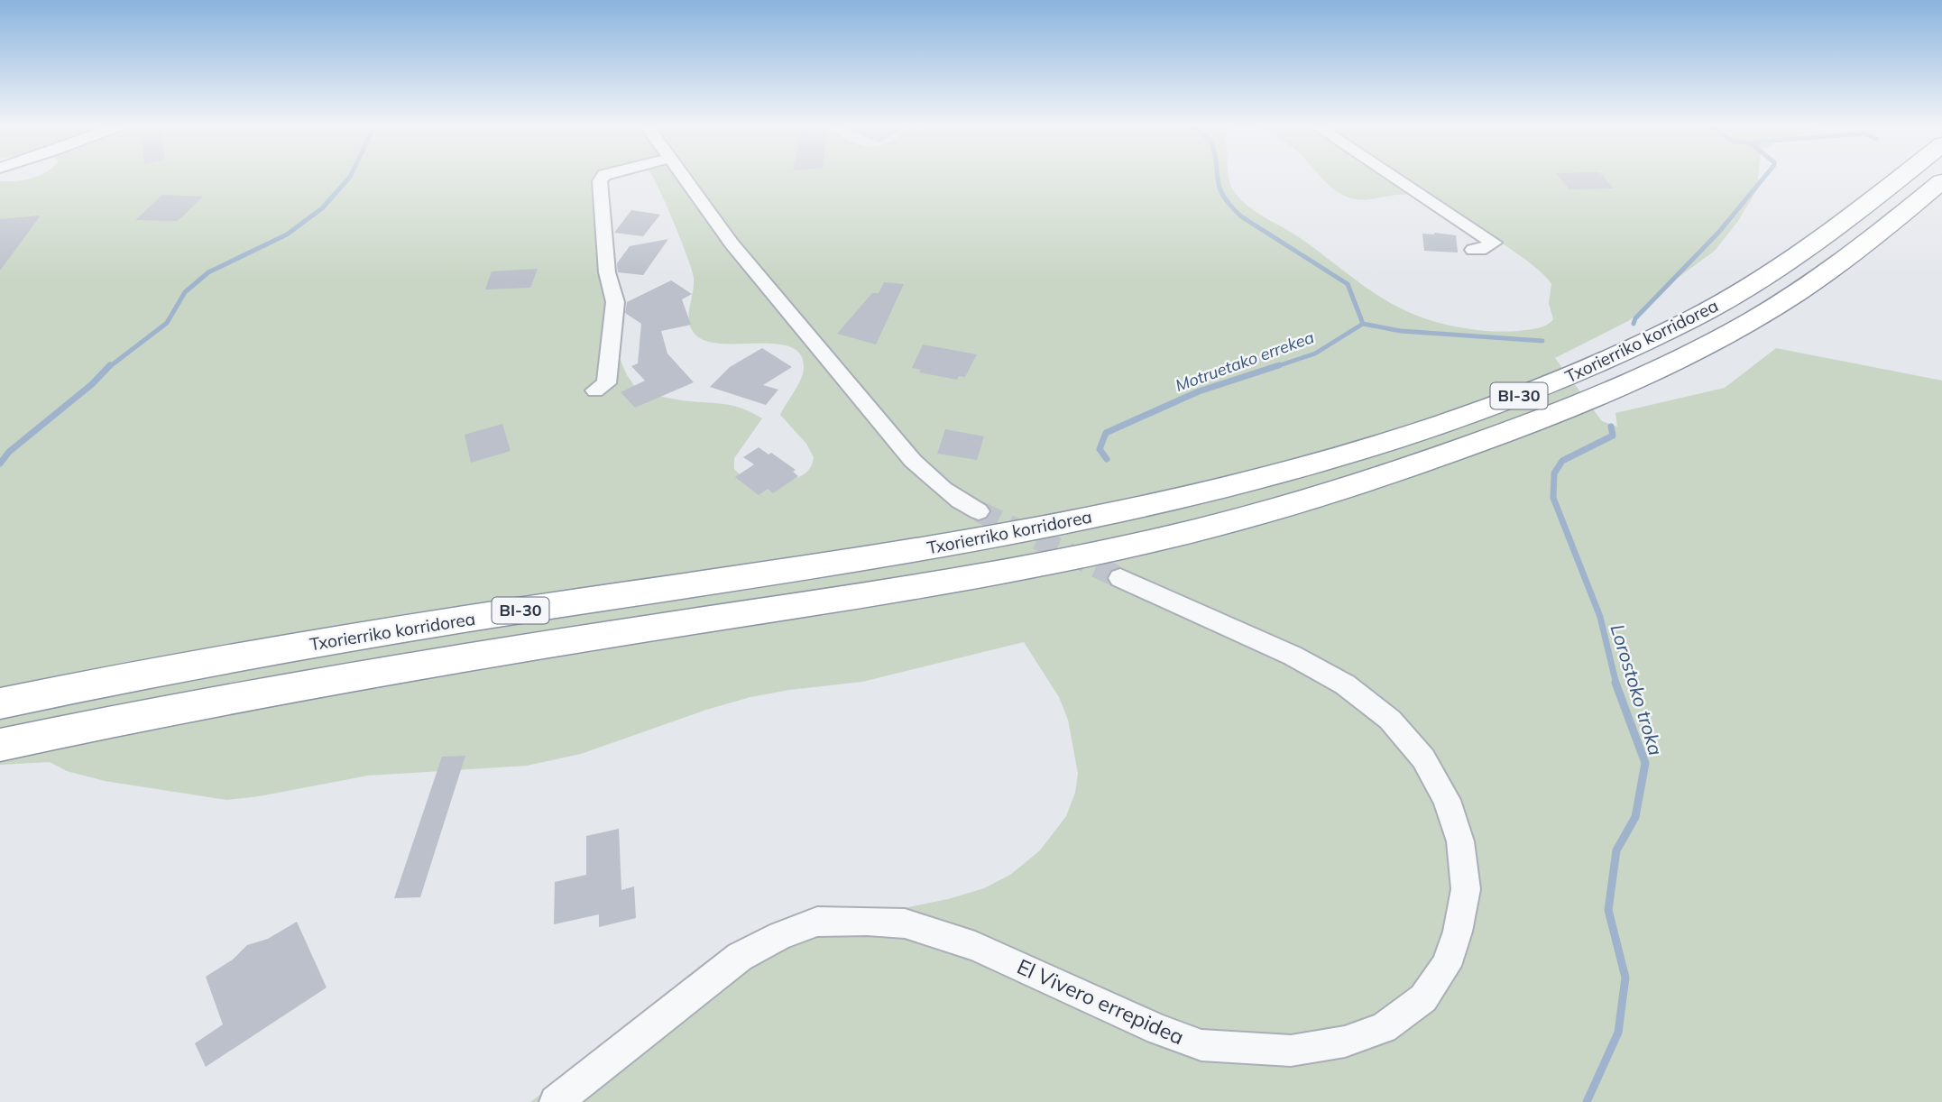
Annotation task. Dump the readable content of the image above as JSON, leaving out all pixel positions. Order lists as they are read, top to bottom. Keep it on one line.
{"streets":{"highway":["Txorierriko korridorea","BI-30"],"street":["El Vivero errepidea"]},"water":["Motruetako errekea","Lorostoko troka"]}
